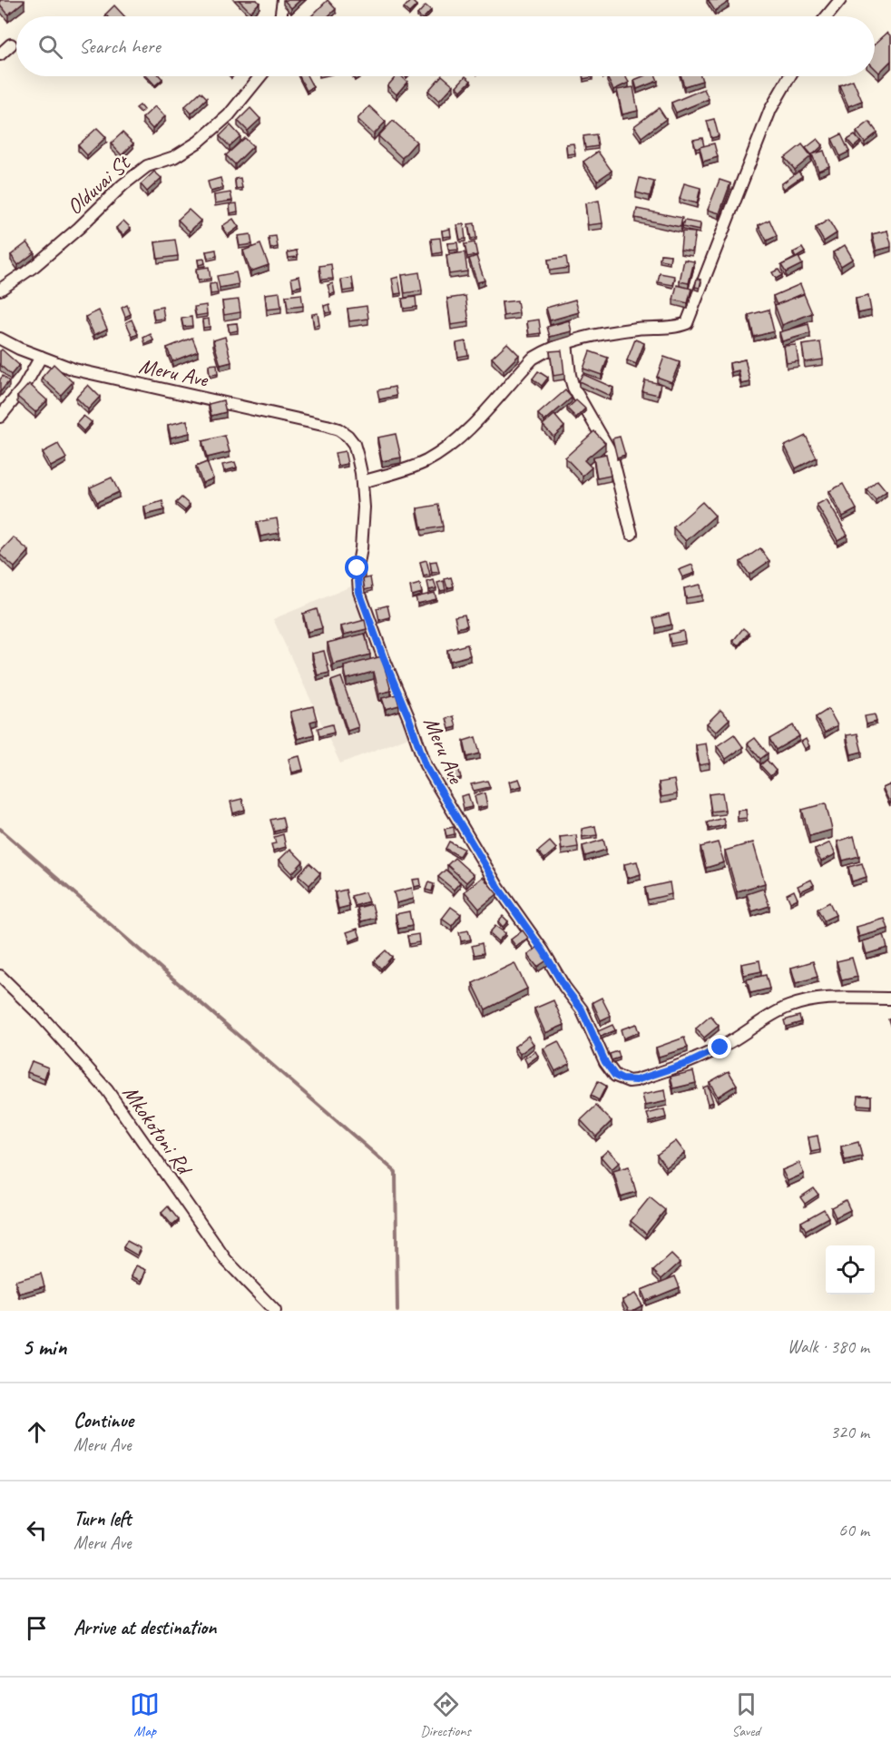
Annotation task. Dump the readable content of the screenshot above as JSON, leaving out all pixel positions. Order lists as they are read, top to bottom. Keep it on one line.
{"streets":{"street":["Olduvai St","Meru Ave","Mkokotoni Rd"]},"page":{"search":"Search here","heading":["5 min","Walk · 380 m"],"list":[["Continue","Meru Ave","320 m"],["Turn left","Meru Ave","60 m"],"Arrive at destination"],"nav":["Map","Directions","Saved"]}}
